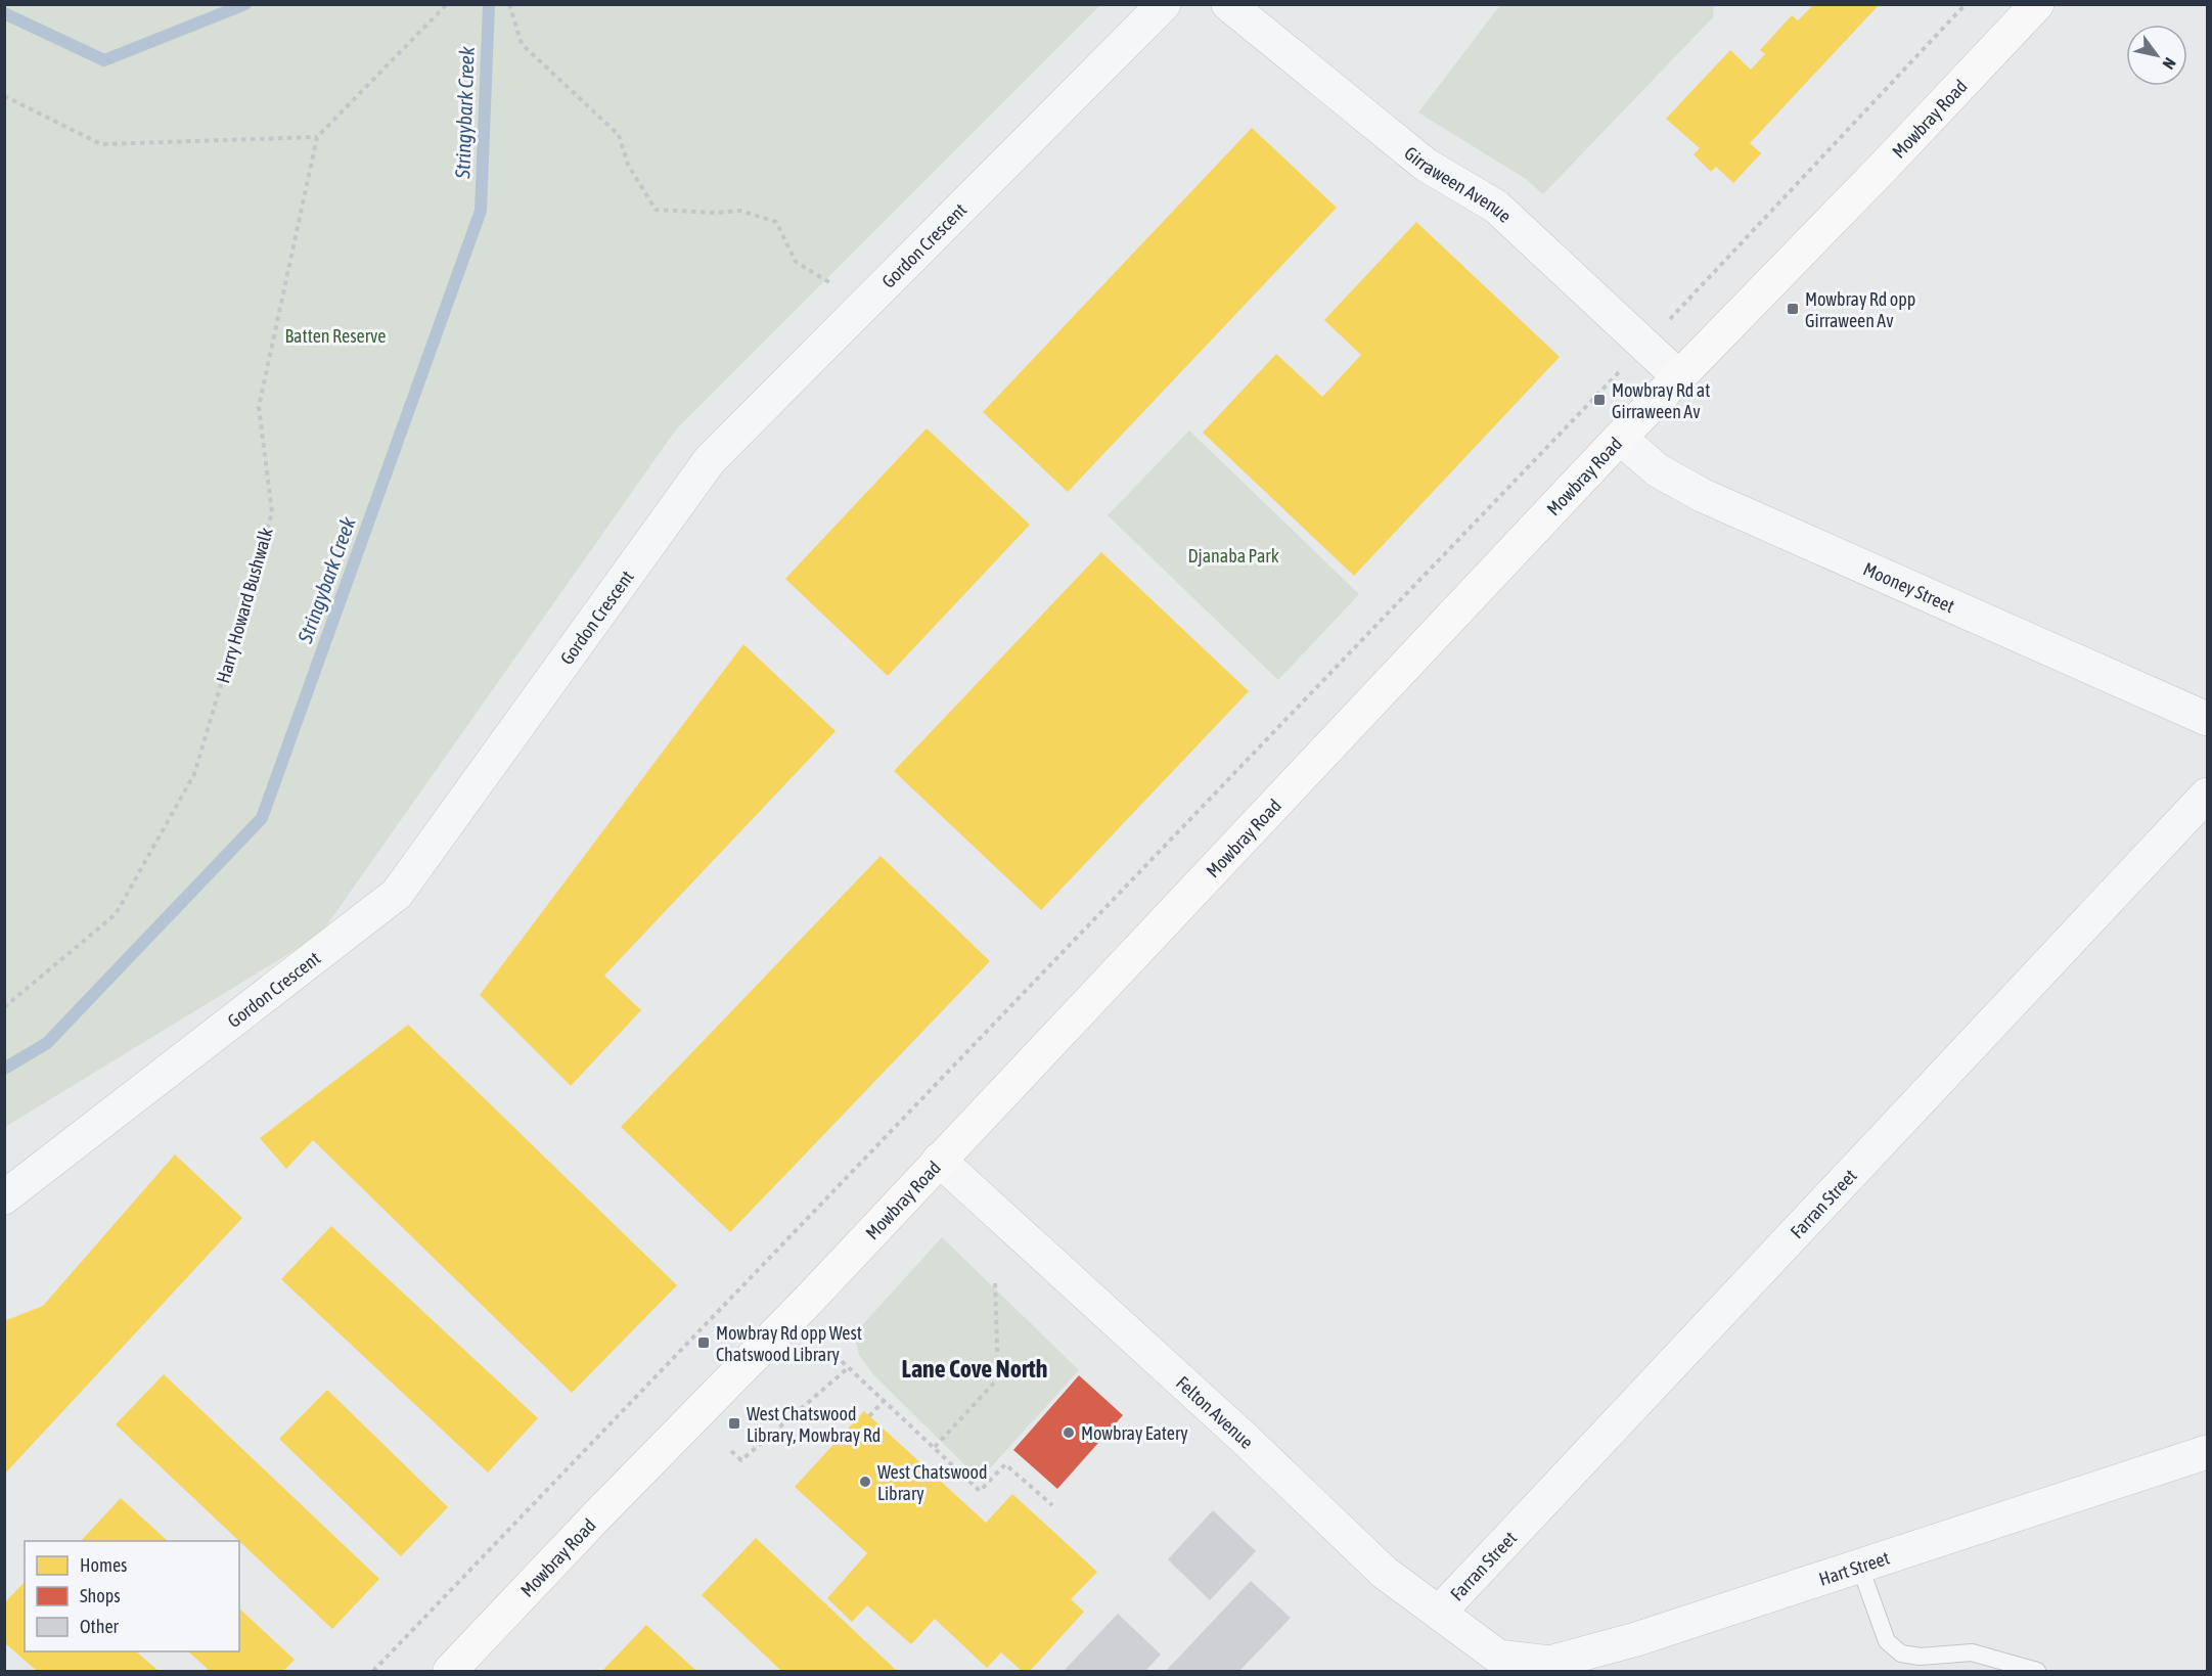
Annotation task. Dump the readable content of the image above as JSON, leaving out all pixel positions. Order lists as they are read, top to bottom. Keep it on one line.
{"streets":{"main road":["Mowbray Road"],"street":["Girraween Avenue","Gordon Crescent","Mooney Street","Farran Street","Felton Avenue","Hart Street"],"path":["Harry Howard Bushwalk"]},"crossings":[["Mowbray Road","Girraween Avenue"],["Mowbray Road","Mooney Street"],["Mowbray Road","Felton Avenue"],["Farran Street","Felton Avenue"],["Felton Avenue","Hart Street"]],"districts":["Lane Cove North"],"water":["Stringybark Creek"],"parks":["Batten Reserve","Djanaba Park"],"places":{"transit":["Mowbray Rd opp Girraween Av","Mowbray Rd at Girraween Av","Mowbray Rd opp West Chatswood Library","West Chatswood Library, Mowbray Rd"],"other":["Mowbray Eatery","West Chatswood Library"]},"legend":["Homes","Shops","Other"],"north":"bottom right"}
